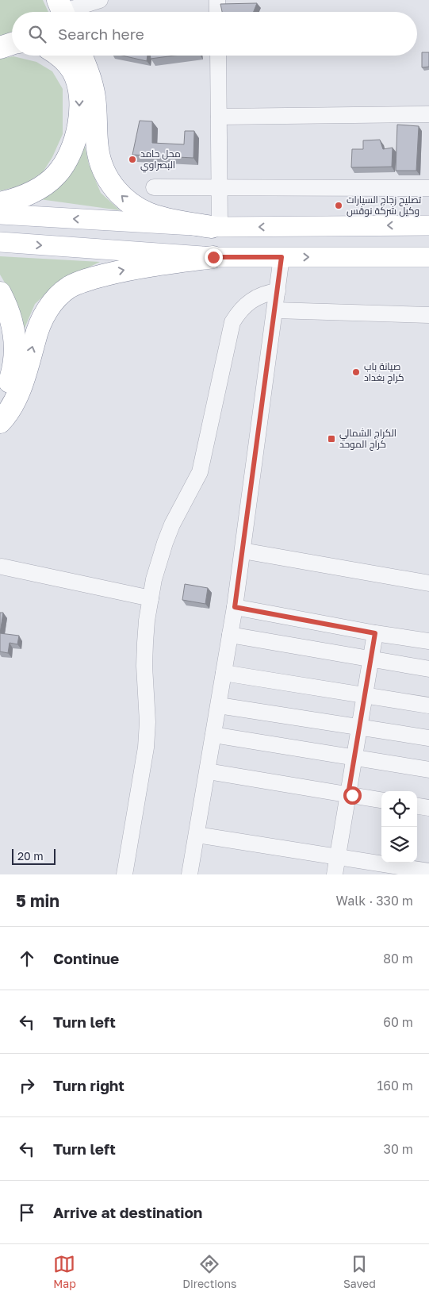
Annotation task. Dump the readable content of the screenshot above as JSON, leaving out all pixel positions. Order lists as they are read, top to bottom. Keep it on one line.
{"places":{"other":["محل حامد البصراوي","تصليح زجاج السيارات وكيل شركة نوڤس","صيانة باب كراج بغداد"],"transit":["الكراج الشمالي كراج الموحد"]},"scale_bar":"20 m","page":{"search":"Search here","scale":"20 m","heading":["5 min","Walk · 330 m"],"list":[["Continue","80 m"],["Turn left","60 m"],["Turn right","160 m"],["Turn left","30 m"],"Arrive at destination"],"nav":["Map","Directions","Saved"]}}
